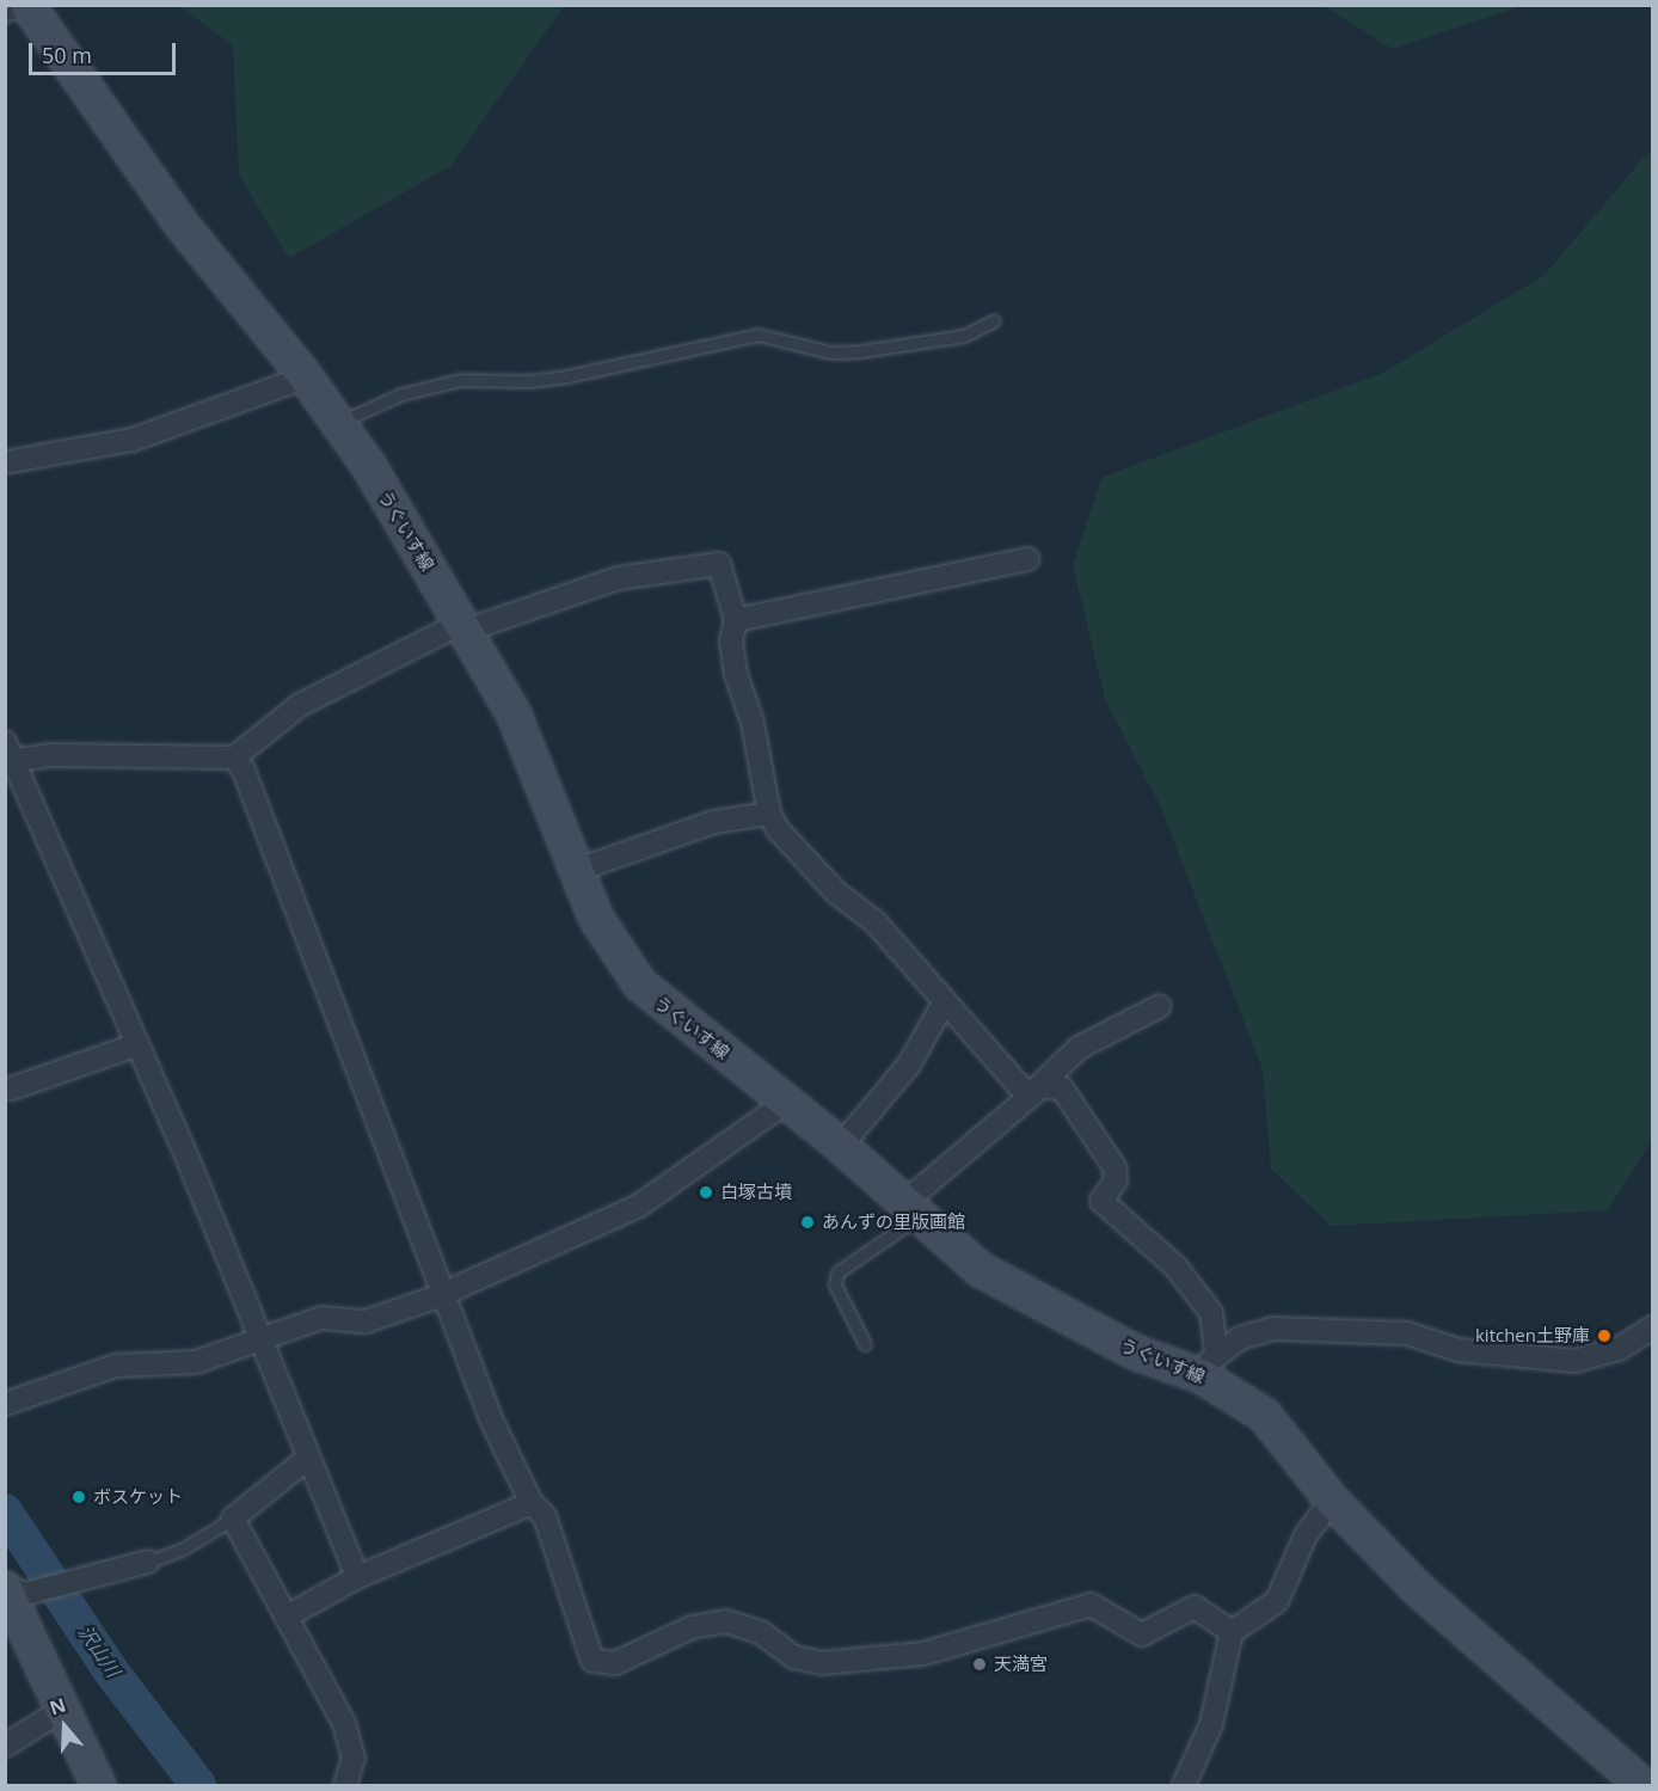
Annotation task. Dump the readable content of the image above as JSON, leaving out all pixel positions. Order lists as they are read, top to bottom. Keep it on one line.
{"streets":{"street":["うぐいす線"]},"water":["沢山川"],"places":["白塚古墳","あんずの里版画館","kitchen土野庫","ボスケット","天満宮"],"scale_bar":"50 m","north":"top"}
